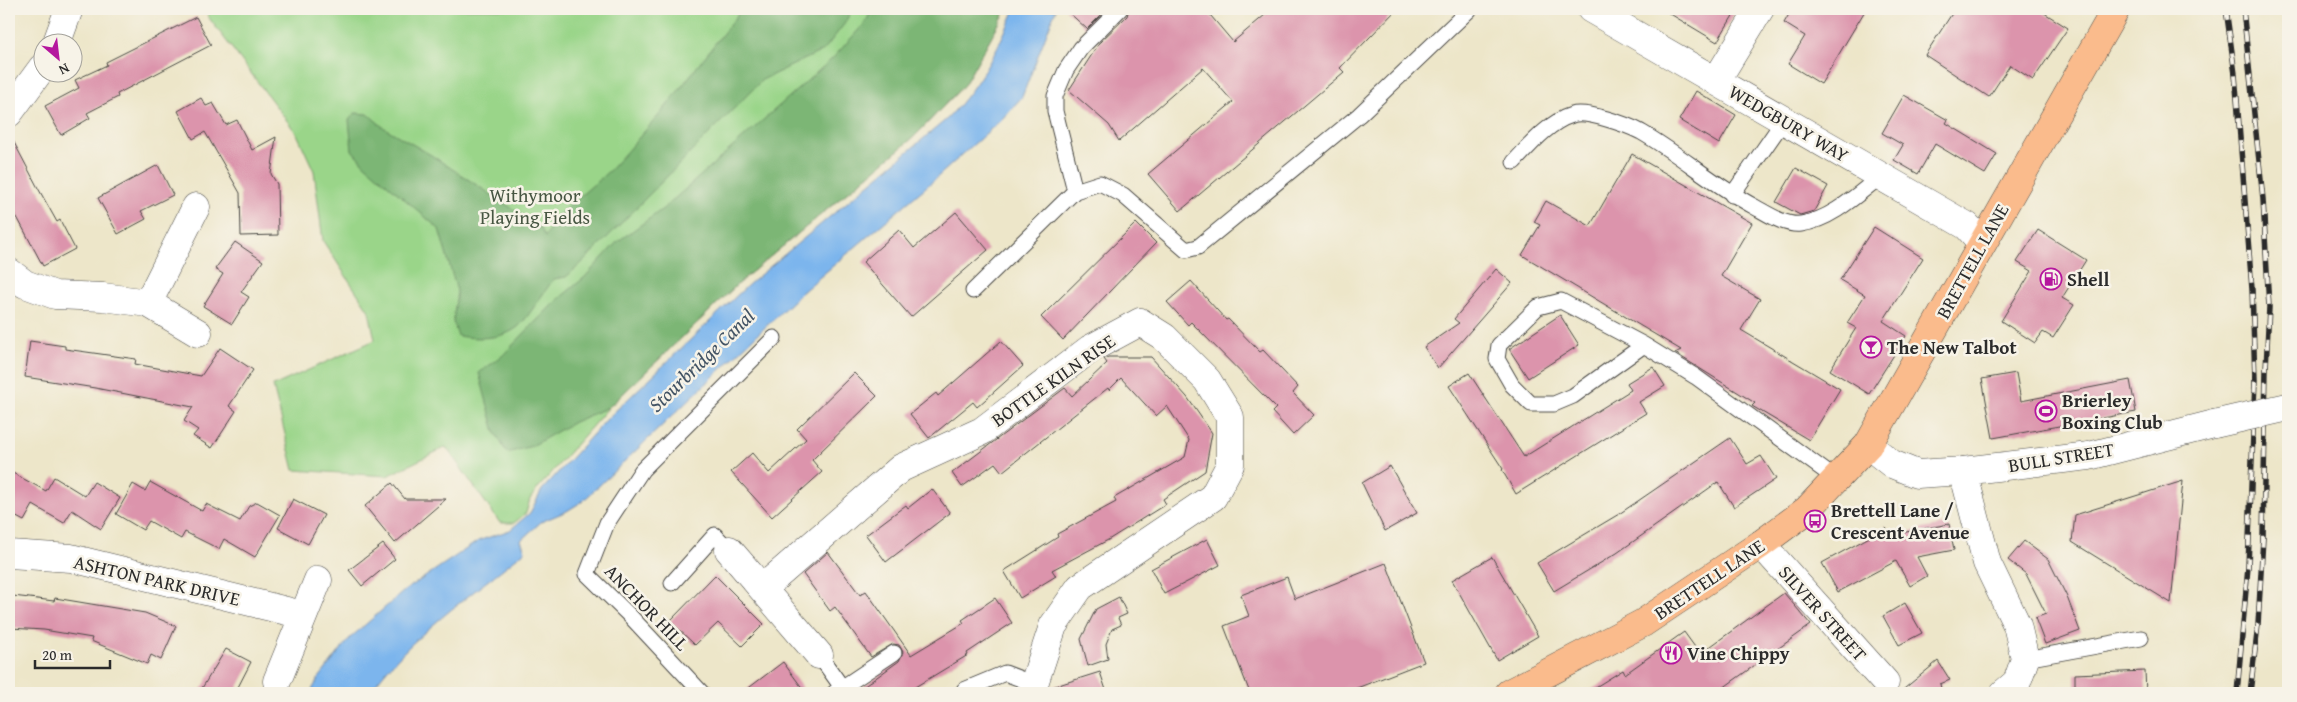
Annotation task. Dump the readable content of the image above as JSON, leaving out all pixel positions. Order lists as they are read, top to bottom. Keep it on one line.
{"streets":{"main road":["BRETTELL LANE"],"street":["WEDGBURY WAY","BOTTLE KILN RISE","BULL STREET","ASHTON PARK DRIVE","SILVER STREET"],"lane":["ANCHOR HILL"]},"crossings":[["WEDGBURY WAY","BRETTELL LANE"],["BRETTELL LANE","BULL STREET"],["BRETTELL LANE","SILVER STREET"]],"water":["Stourbridge Canal"],"parks":["Withymoor Playing Fields"],"places":{"fuel station":["Shell"],"bar":["The New Talbot"],"sports":["Brierley Boxing Club"],"bus stop":["Brettell Lane / Crescent Avenue"],"restaurant":["Vine Chippy"]},"scale_bar":"20 m","north":"bottom right"}
